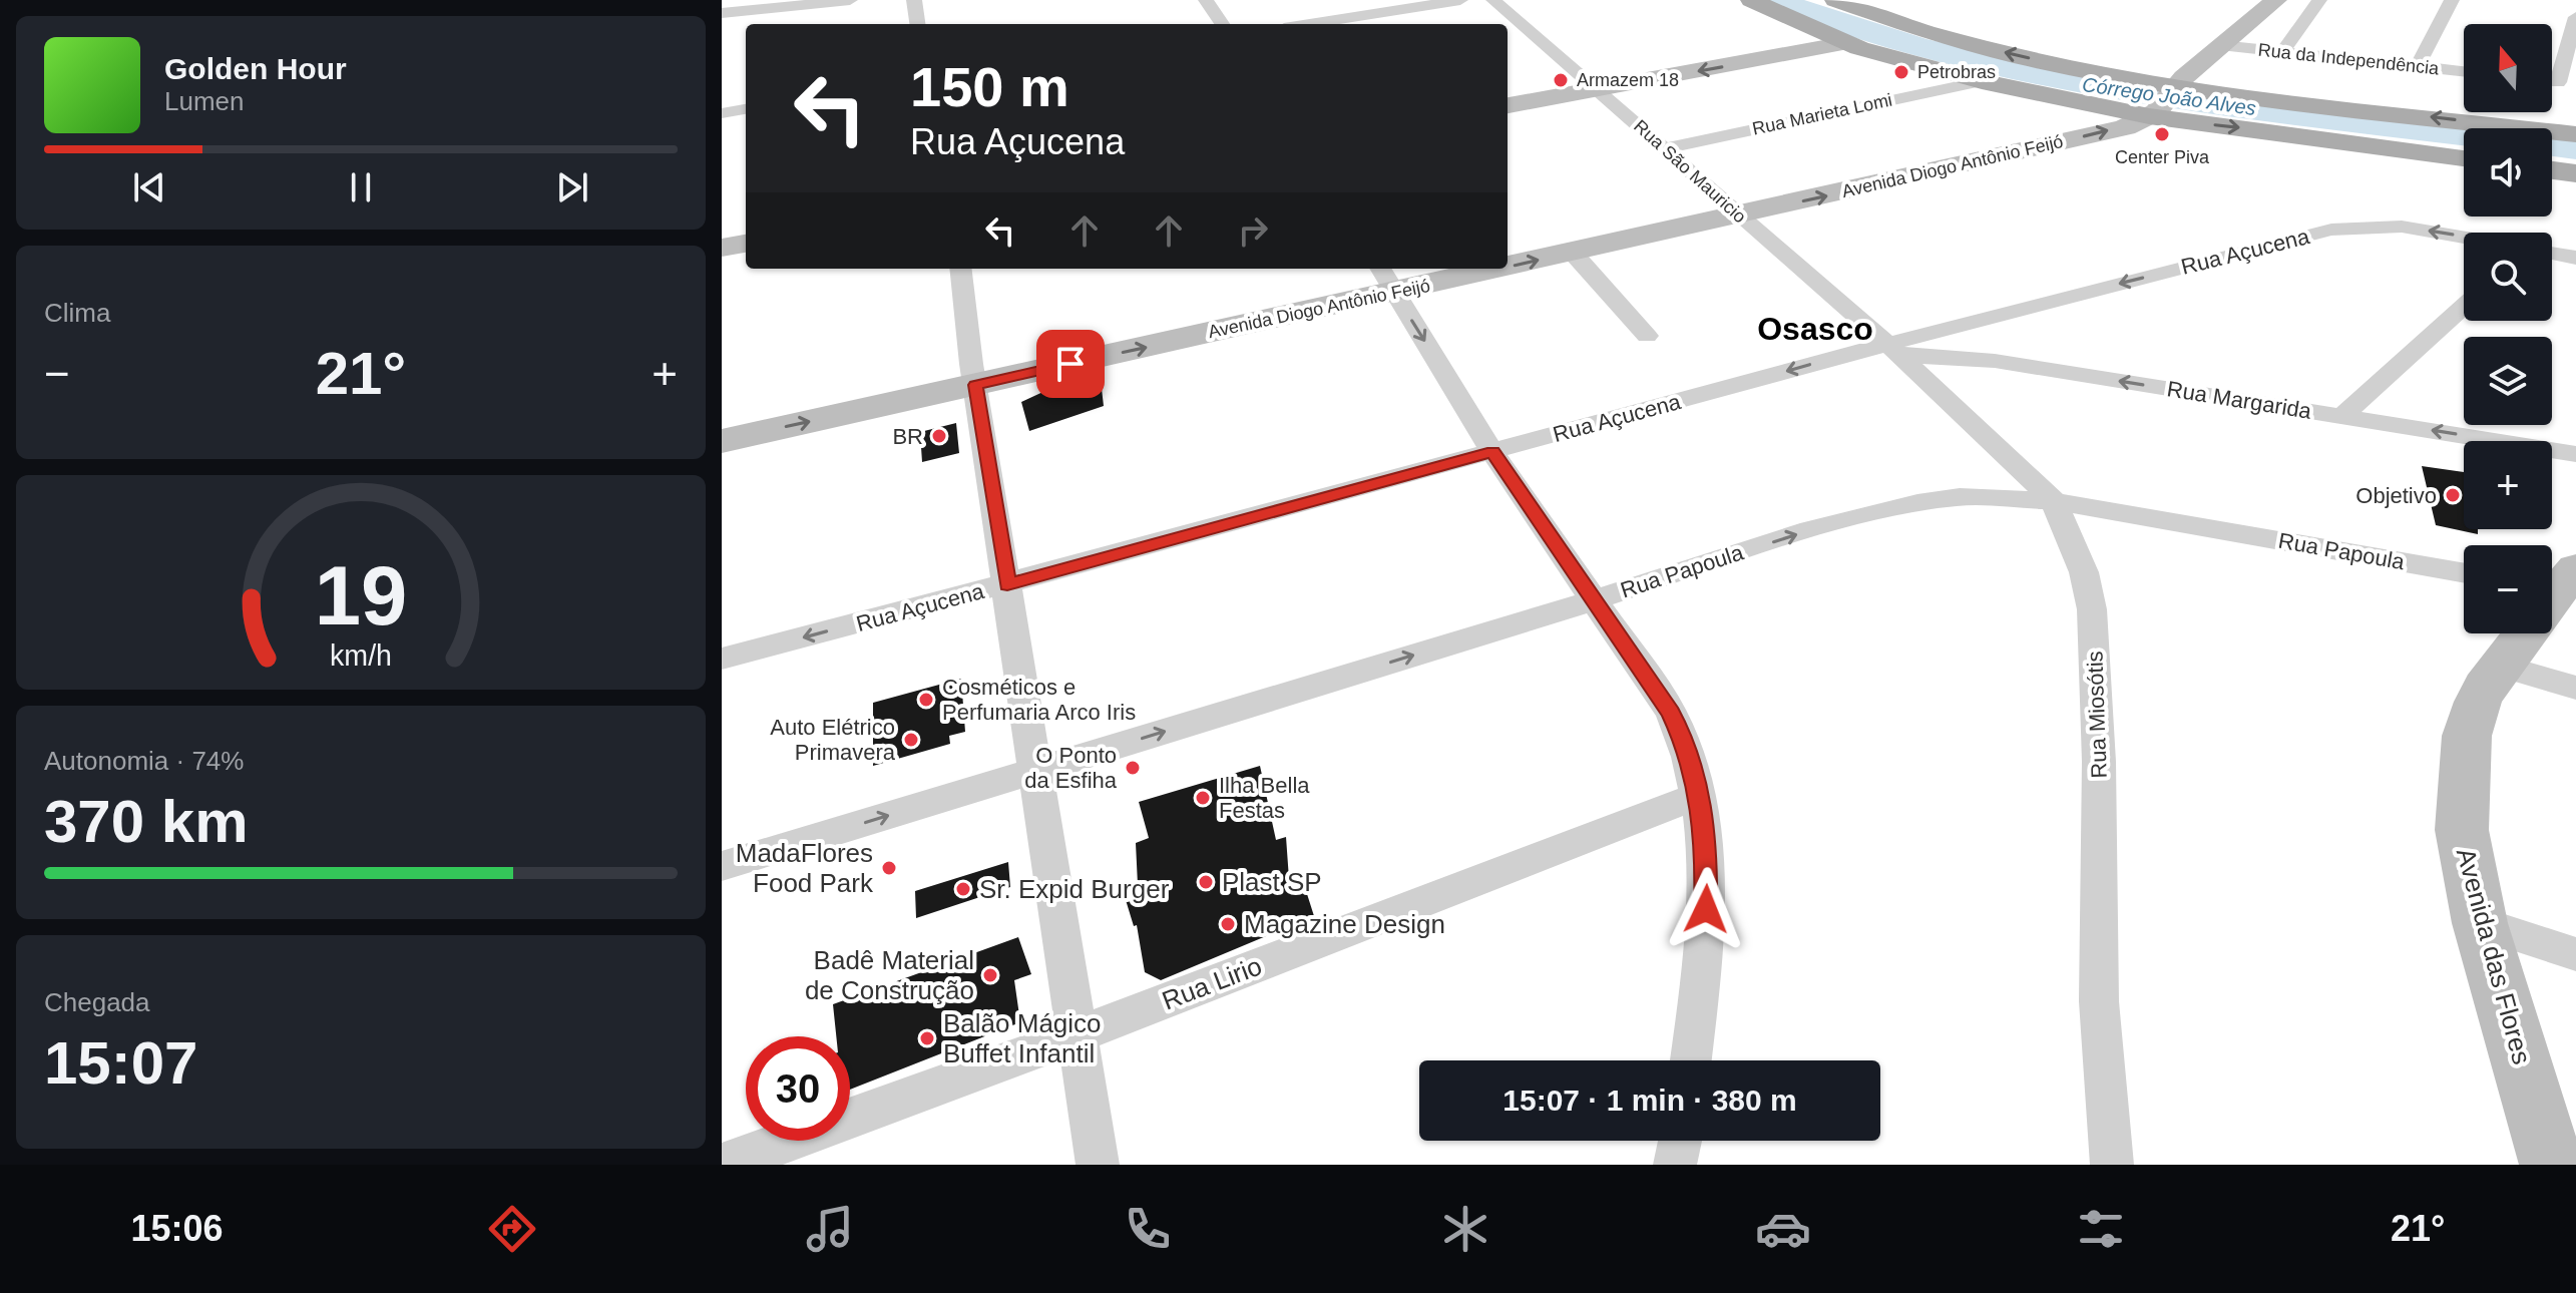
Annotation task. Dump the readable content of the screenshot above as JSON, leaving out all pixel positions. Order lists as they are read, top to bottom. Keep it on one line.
{"streets":{"main road":["Avenida Diogo Antônio Feijó","Avenida das Flores"],"street":["Rua da Independência","Rua Marieta Lomi","Rua São Mauricio","Rua Açucena","Rua Margarida","Rua Papoula","Rua Miosótis","Rua Lirio"]},"crossings":[["Rua Marieta Lomi","Rua São Mauricio"],["Avenida Diogo Antônio Feijó","Rua São Mauricio"],["Rua São Mauricio","Rua Açucena"],["Rua São Mauricio","Rua Margarida"],["Rua São Mauricio","Rua Miosótis"],["Rua Açucena","Rua Margarida"],["Rua Açucena","Rua Miosótis"],["Rua Margarida","Rua Miosótis"],["Rua Papoula","Rua Miosótis"]],"one_way":["Avenida Diogo Antônio Feijó","Rua Açucena","Rua Margarida","Rua Papoula"],"districts":["Osasco"],"water":["Córrego João Alves"],"places":["Petrobras","Armazem 18","Center Piva","BR","Objetivo","Cosméticos e Perfumaria Arco Iris","Auto Elétrico Primavera","O Ponto da Esfiha","Ilha Bella Festas","MadaFlores Food Park","Plast SP","Sr. Expid Burger","Magazine Design","Badê Material de Construção","Balão Mágico Buffet Infantil"],"north":"top","page":{"map_buttons":["+","−"],"turn":["150 m","Rua Açucena"],"song":["Golden Hour","Lumen"],"tile":["Clima",["Autonomia · 74%","370 km"],["Chegada","15:07"]],"heat":["−","21°","+"],"limit":"30","trip":"15:07 · 1 min · 380 m","tabs":["15:06","21°"],"gauge":["19","km/h"]}}
